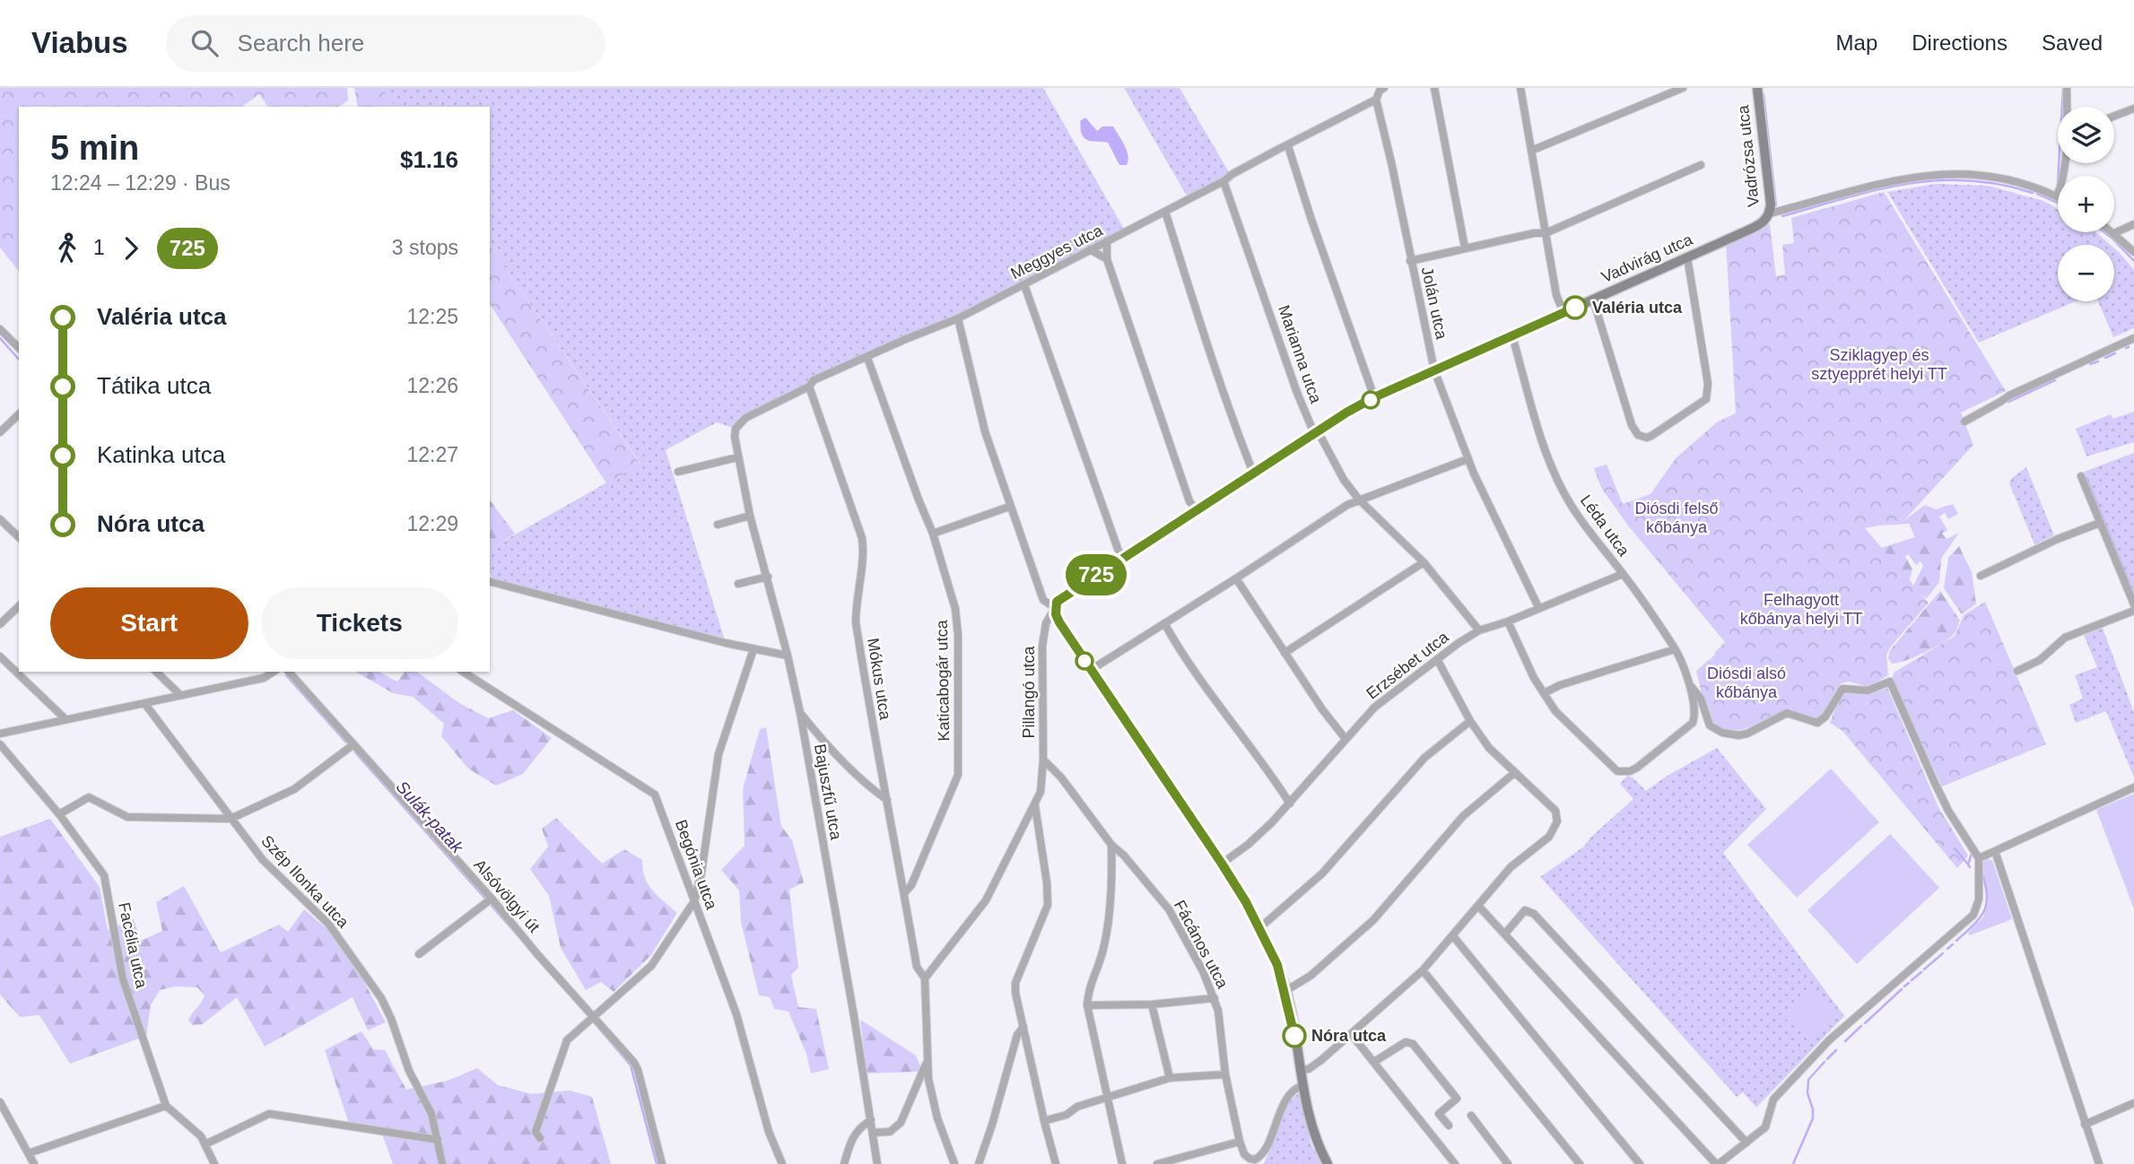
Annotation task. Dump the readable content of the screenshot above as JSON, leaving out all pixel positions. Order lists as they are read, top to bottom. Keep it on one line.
{"streets":{"street":["Vadrózsa utca","Meggyes utca","Vadvirág utca","Jolán utca","Marianna utca","Léda utca","Erzsébet utca","Mókus utca","Katicabogár utca","Pillangó utca","Bajuszfű utca","Begónia utca","Szép Ilonka utca","Alsóvölgyi út","Fácános utca","Facélia utca"]},"crossings":[["Vadrózsa utca","Vadvirág utca"],["Meggyes utca","Jolán utca"],["Meggyes utca","Marianna utca"],["Meggyes utca","Mókus utca"],["Meggyes utca","Katicabogár utca"],["Meggyes utca","Bajuszfű utca"],["Vadvirág utca","Jolán utca"],["Vadvirág utca","Marianna utca"],["Vadvirág utca","Léda utca"],["Vadvirág utca","Pillangó utca"],["Jolán utca","Erzsébet utca"],["Marianna utca","Erzsébet utca"],["Léda utca","Erzsébet utca"],["Mókus utca","Katicabogár utca"],["Mókus utca","Pillangó utca"],["Pillangó utca","Fácános utca"]],"water":["Sulák-patak"],"parks":["Sziklagyep és sztyepprét helyi TT","Diósdi felső kőbánya","Felhagyott kőbánya helyi TT","Diósdi alsó kőbánya"],"places":["Valéria utca","Nóra utca"],"lines":["bus line 725"],"page":{"header":"Viabus","search":"Search here","nav":["Map","Directions","Saved"],"on_map":"725","map_buttons":["+","−"],"heading":["5 min","12:24 – 12:29 · Bus","$1.16"],"legs":["1","725","3 stops"],"list":[{"name":"Valéria utca","value":"12:25"},{"name":"Tátika utca","value":"12:26"},{"name":"Katinka utca","value":"12:27"},{"name":"Nóra utca","value":"12:29"}],"buttons":["Start","Tickets"]}}
